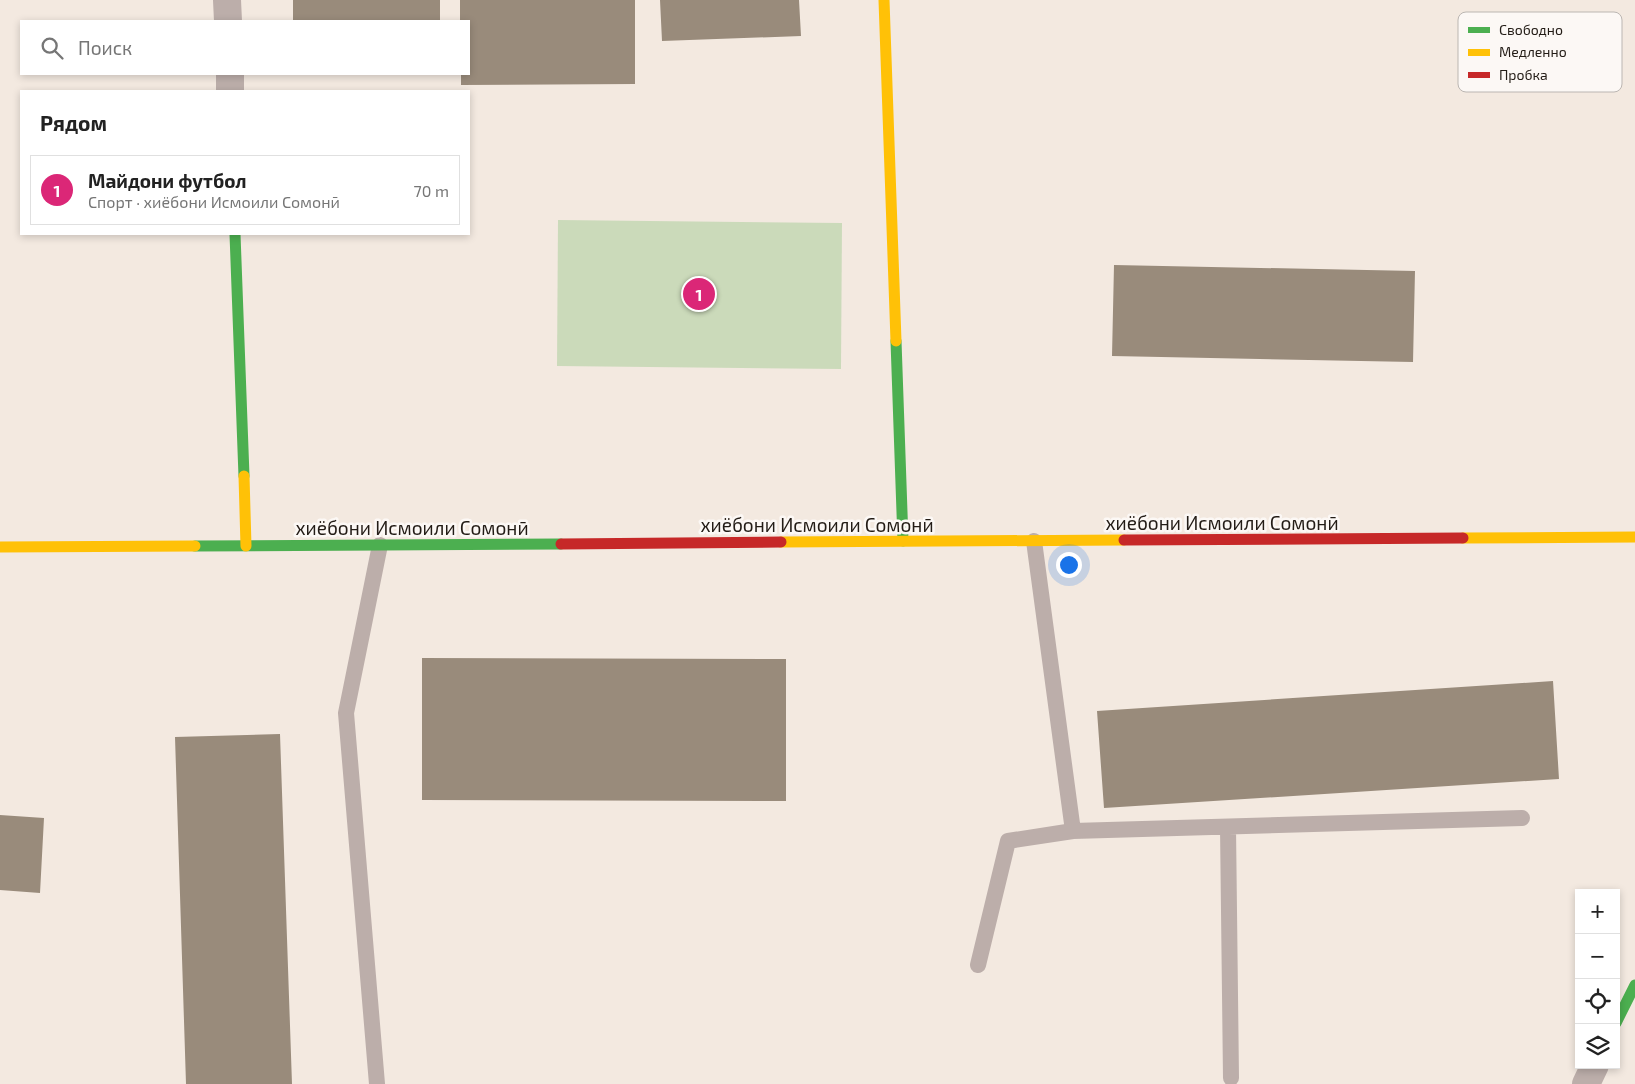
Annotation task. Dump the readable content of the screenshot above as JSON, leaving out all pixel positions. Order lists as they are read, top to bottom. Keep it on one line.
{"streets":{"main road":["хиёбони Исмоили Сомонӣ"]},"legend":["Свободно","Медленно","Пробка"],"page":{"search":"Поиск","heading":"Рядом","list":[{"mark":"1","name":"Майдони футбол","note":"Спорт · хиёбони Исмоили Сомонӣ","value":"70 m"}],"pins":"1","map_buttons":["+","−"]}}
